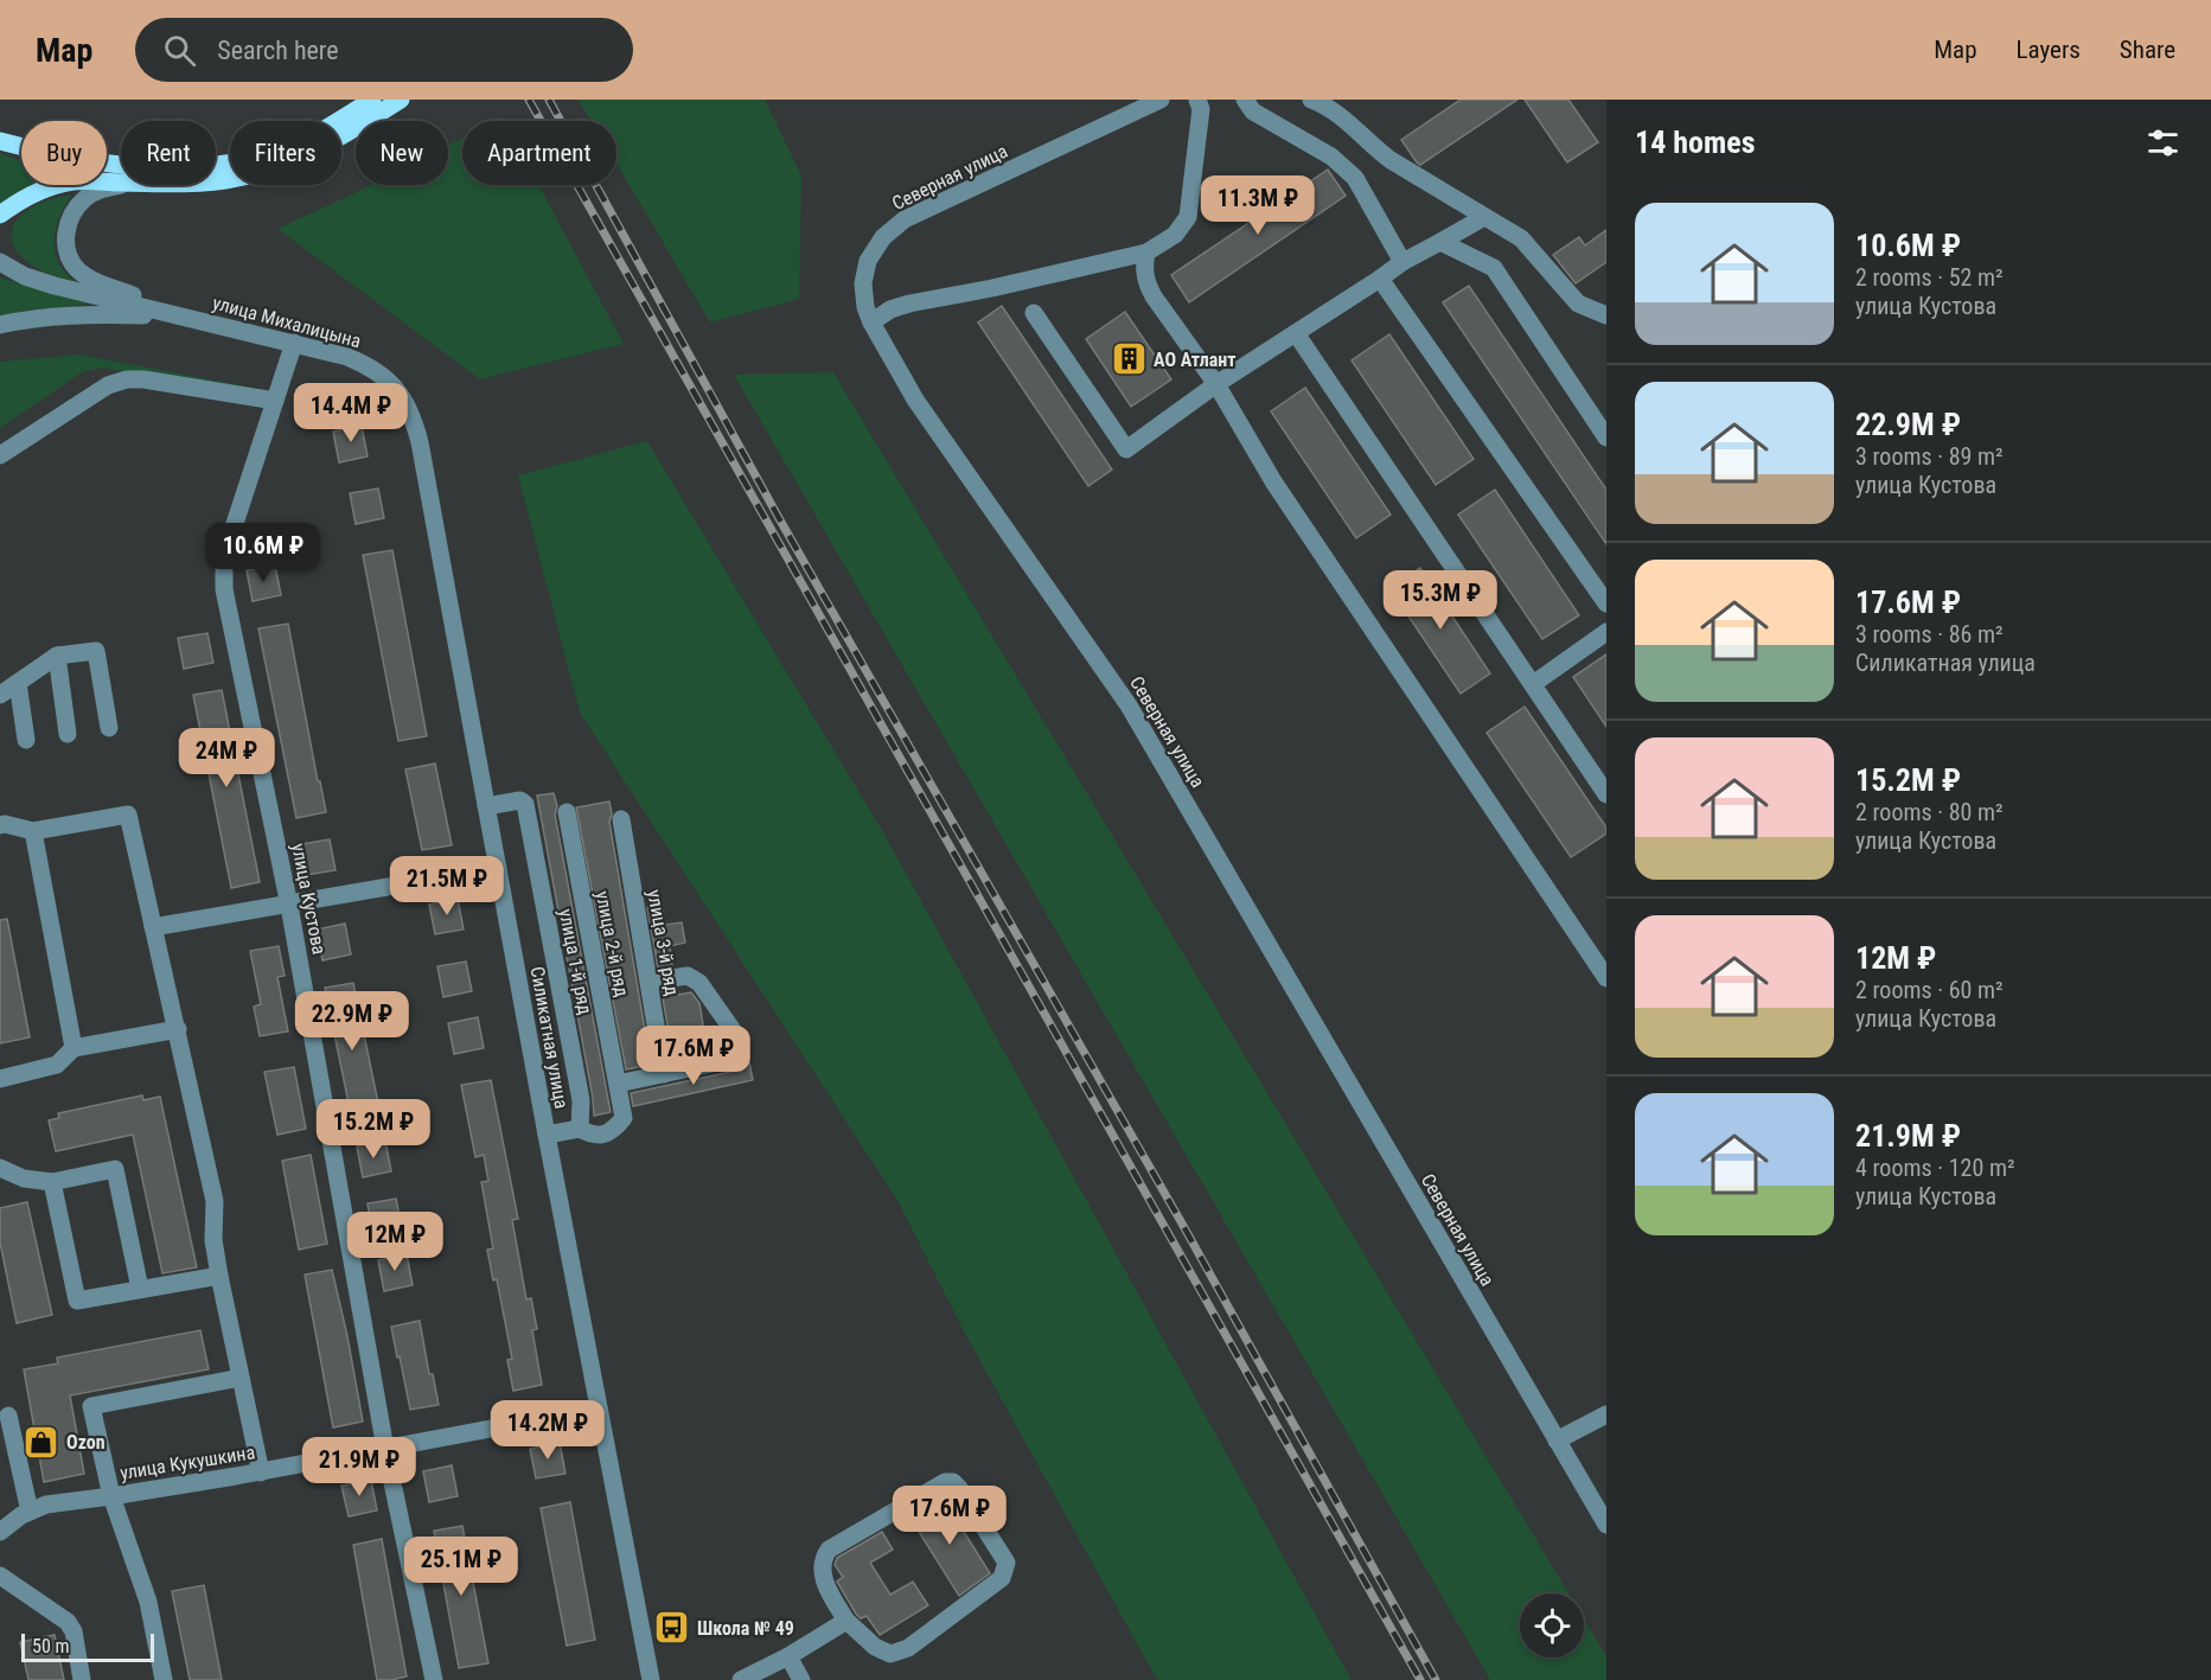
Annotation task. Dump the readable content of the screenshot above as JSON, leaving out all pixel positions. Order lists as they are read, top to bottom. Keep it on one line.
{"streets":{"street":["Северная улица","улица Михалицына","улица Кустова","улица 3-й ряд","улица 2-й ряд","улица 1-й ряд","Силикатная улица","улица Кукушкина"]},"crossings":[["улица Михалицына","улица Кустова"],["улица Михалицына","Силикатная улица"],["улица Кустова","улица Кукушкина"],["улица 2-й ряд","улица 1-й ряд"],["улица 2-й ряд","Силикатная улица"],["улица 1-й ряд","Силикатная улица"],["Силикатная улица","улица Кукушкина"]],"places":{"building":["АО Атлант"],"shop":["Ozon"],"bus stop":["Школа № 49"]},"scale_bar":"50 m","page":{"header":"Map","search":"Search here","nav":["Map","Layers","Share"],"heading":"14 homes","chip":["Buy","Rent","Filters","New","Apartment"],"price":["11.3M ₽","14.4M ₽","10.6M ₽","15.3M ₽","24M ₽","21.5M ₽","22.9M ₽","17.6M ₽","15.2M ₽","12M ₽","14.2M ₽","21.9M ₽","17.6M ₽","25.1M ₽"],"list":[{"name":"10.6M ₽","note":"2 rooms · 52 m² · улица Кустова"},{"name":"22.9M ₽","note":"3 rooms · 89 m² · улица Кустова"},{"name":"17.6M ₽","note":"3 rooms · 86 m² · Силикатная улица"},{"name":"15.2M ₽","note":"2 rooms · 80 m² · улица Кустова"},{"name":"12M ₽","note":"2 rooms · 60 m² · улица Кустова"},{"name":"21.9M ₽","note":"4 rooms · 120 m² · улица Кустова"}],"scale":"50 m"}}
